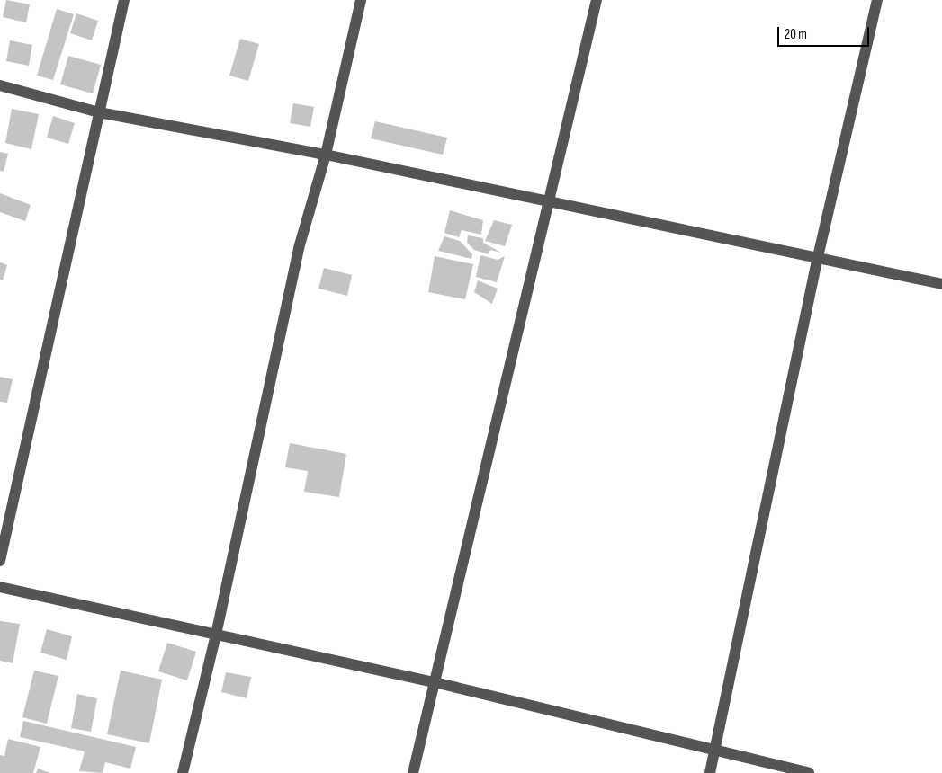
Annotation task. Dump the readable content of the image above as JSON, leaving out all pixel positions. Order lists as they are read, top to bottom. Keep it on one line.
{"scale_bar":"20 m"}
